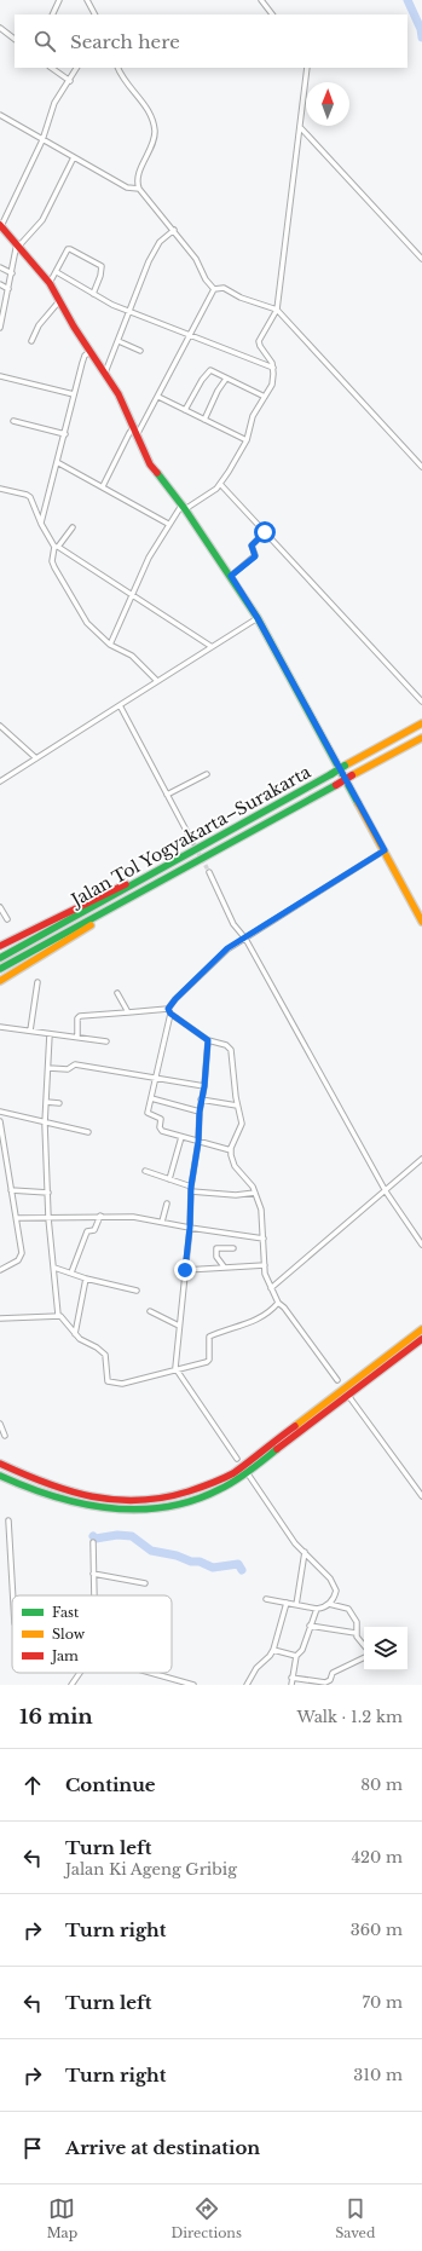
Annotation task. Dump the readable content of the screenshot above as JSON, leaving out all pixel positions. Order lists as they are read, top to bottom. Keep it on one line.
{"streets":{"main road":["Jalan Tol Yogyakarta–Surakarta"]},"legend":["Fast","Slow","Jam"],"north":"top","page":{"search":"Search here","heading":["16 min","Walk · 1.2 km"],"list":[["Continue","80 m"],["Turn left","Jalan Ki Ageng Gribig","420 m"],["Turn right","360 m"],["Turn left","70 m"],["Turn right","310 m"],"Arrive at destination"],"nav":["Map","Directions","Saved"]}}
